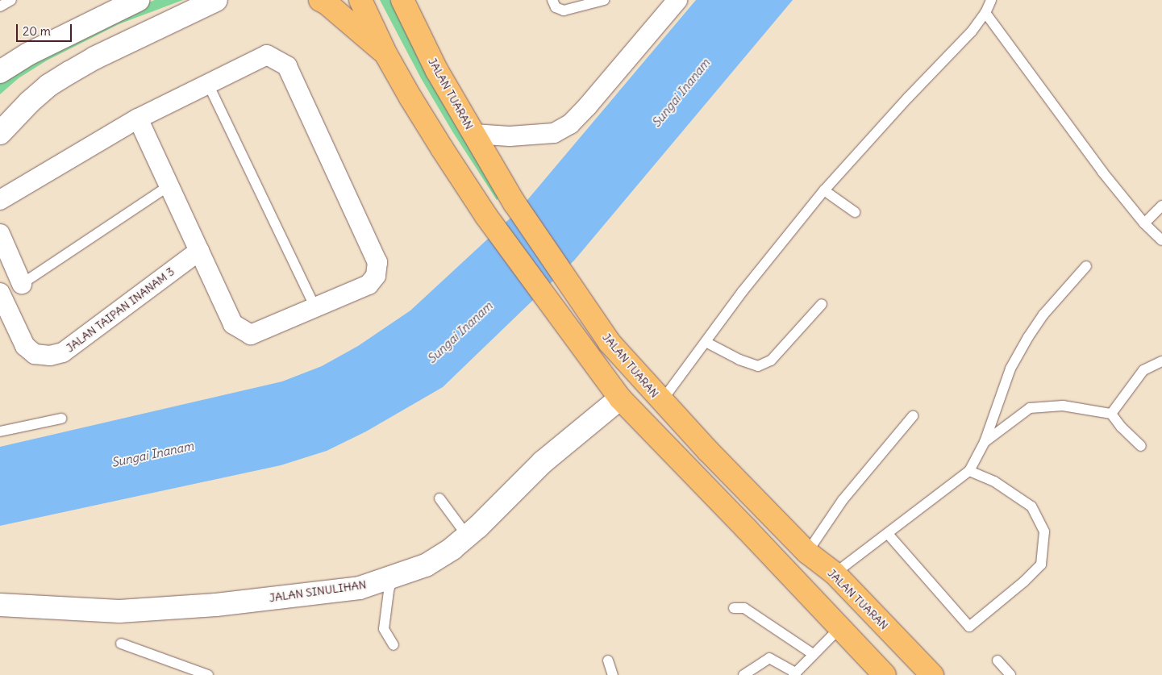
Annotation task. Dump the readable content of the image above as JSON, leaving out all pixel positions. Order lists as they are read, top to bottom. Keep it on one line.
{"streets":{"main road":["JALAN TUARAN"],"street":["JALAN TAIPAN INANAM 3","JALAN SINULIHAN"]},"water":["Sungai Inanam"],"scale_bar":"20 m"}
